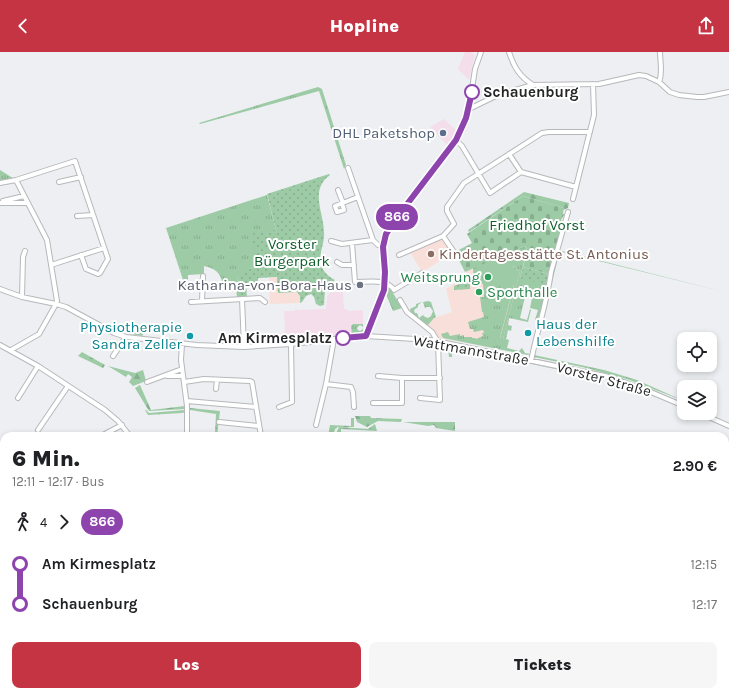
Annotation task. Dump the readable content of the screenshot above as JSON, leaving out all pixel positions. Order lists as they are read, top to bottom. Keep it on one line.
{"streets":{"street":["Wattmannstraße","Vorster Straße"]},"crossings":[["Wattmannstraße","Vorster Straße"]],"parks":["Friedhof Vorst","Vorster Bürgerpark"],"places":["Schauenburg","DHL Paketshop","Kindertagesstätte St. Antonius","Weitsprung","Katharina-von-Bora-Haus","Sporthalle","Haus der Lebenshilfe","Physiotherapie Sandra Zeller","Am Kirmesplatz"],"lines":["bus line 866"],"page":{"header":"Hopline","on_map":"866","heading":["6 Min.","12:11 – 12:17 · Bus","2.90 €"],"legs":["4","866"],"list":[{"name":"Am Kirmesplatz","value":"12:15"},{"name":"Schauenburg","value":"12:17"}],"buttons":["Los","Tickets"]}}
